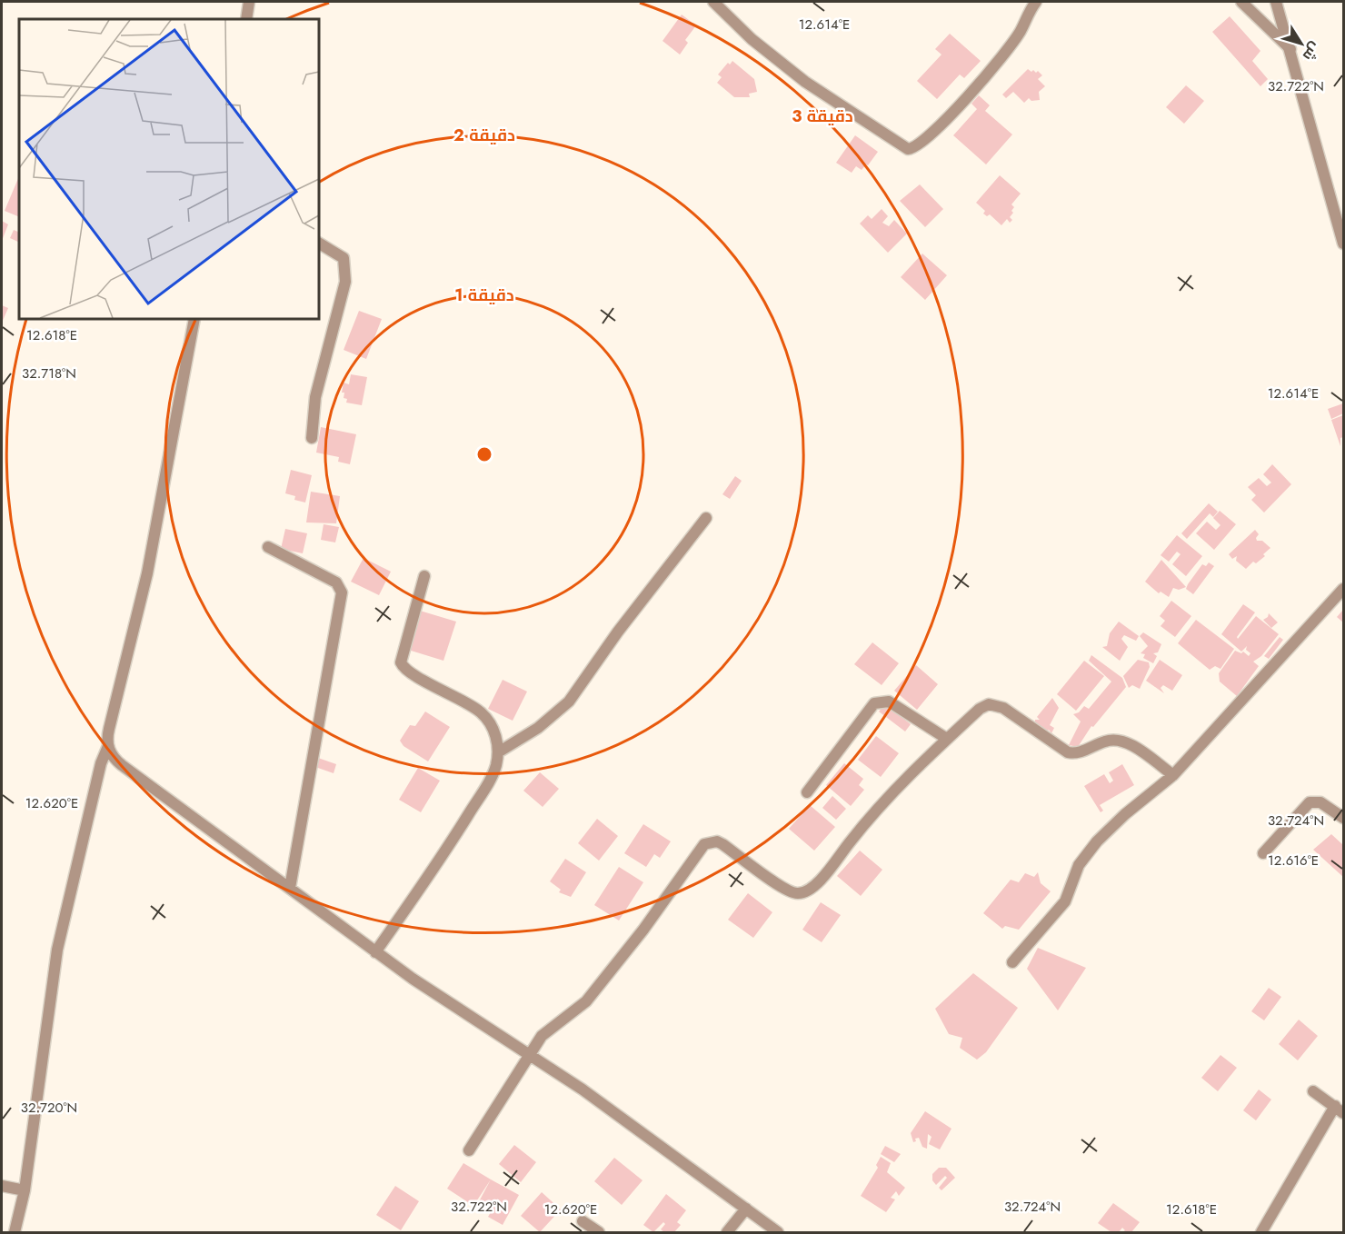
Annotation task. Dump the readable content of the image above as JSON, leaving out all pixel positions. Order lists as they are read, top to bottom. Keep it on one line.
{"north":"bottom right","coordinates":["12.614°E","32.722°N","12.618°E","32.718°N","12.620°E","32.724°N","12.616°E","32.720°N"],"rings":["3 دقيقة","2 دقيقة","1 دقيقة"]}
